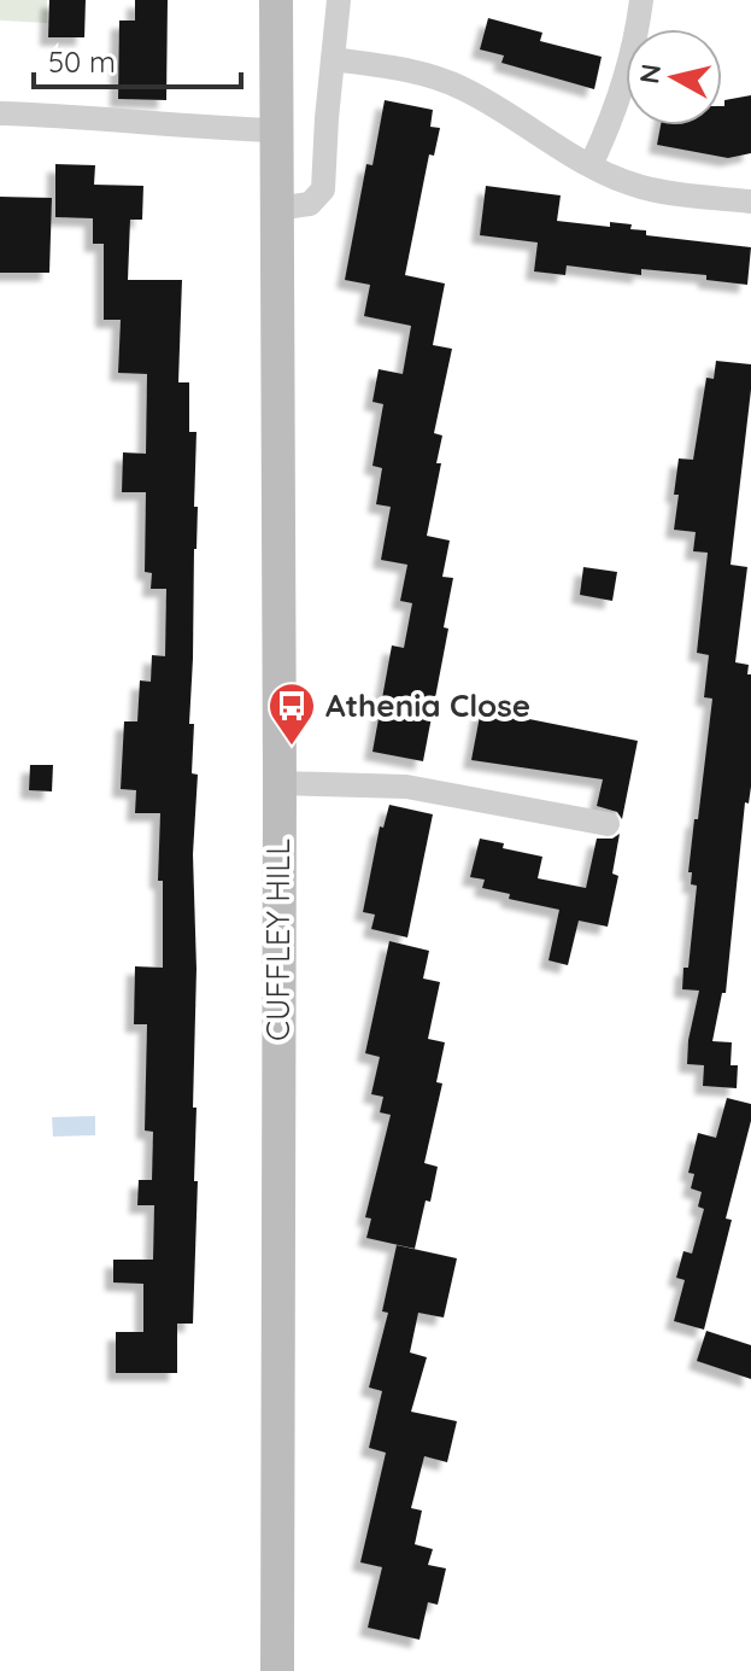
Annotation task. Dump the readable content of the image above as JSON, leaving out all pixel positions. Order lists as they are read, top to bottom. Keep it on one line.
{"streets":{"main road":["CUFFLEY HILL"]},"places":{"bus stop":["Athenia Close"]},"scale_bar":"50 m","north":"left"}
